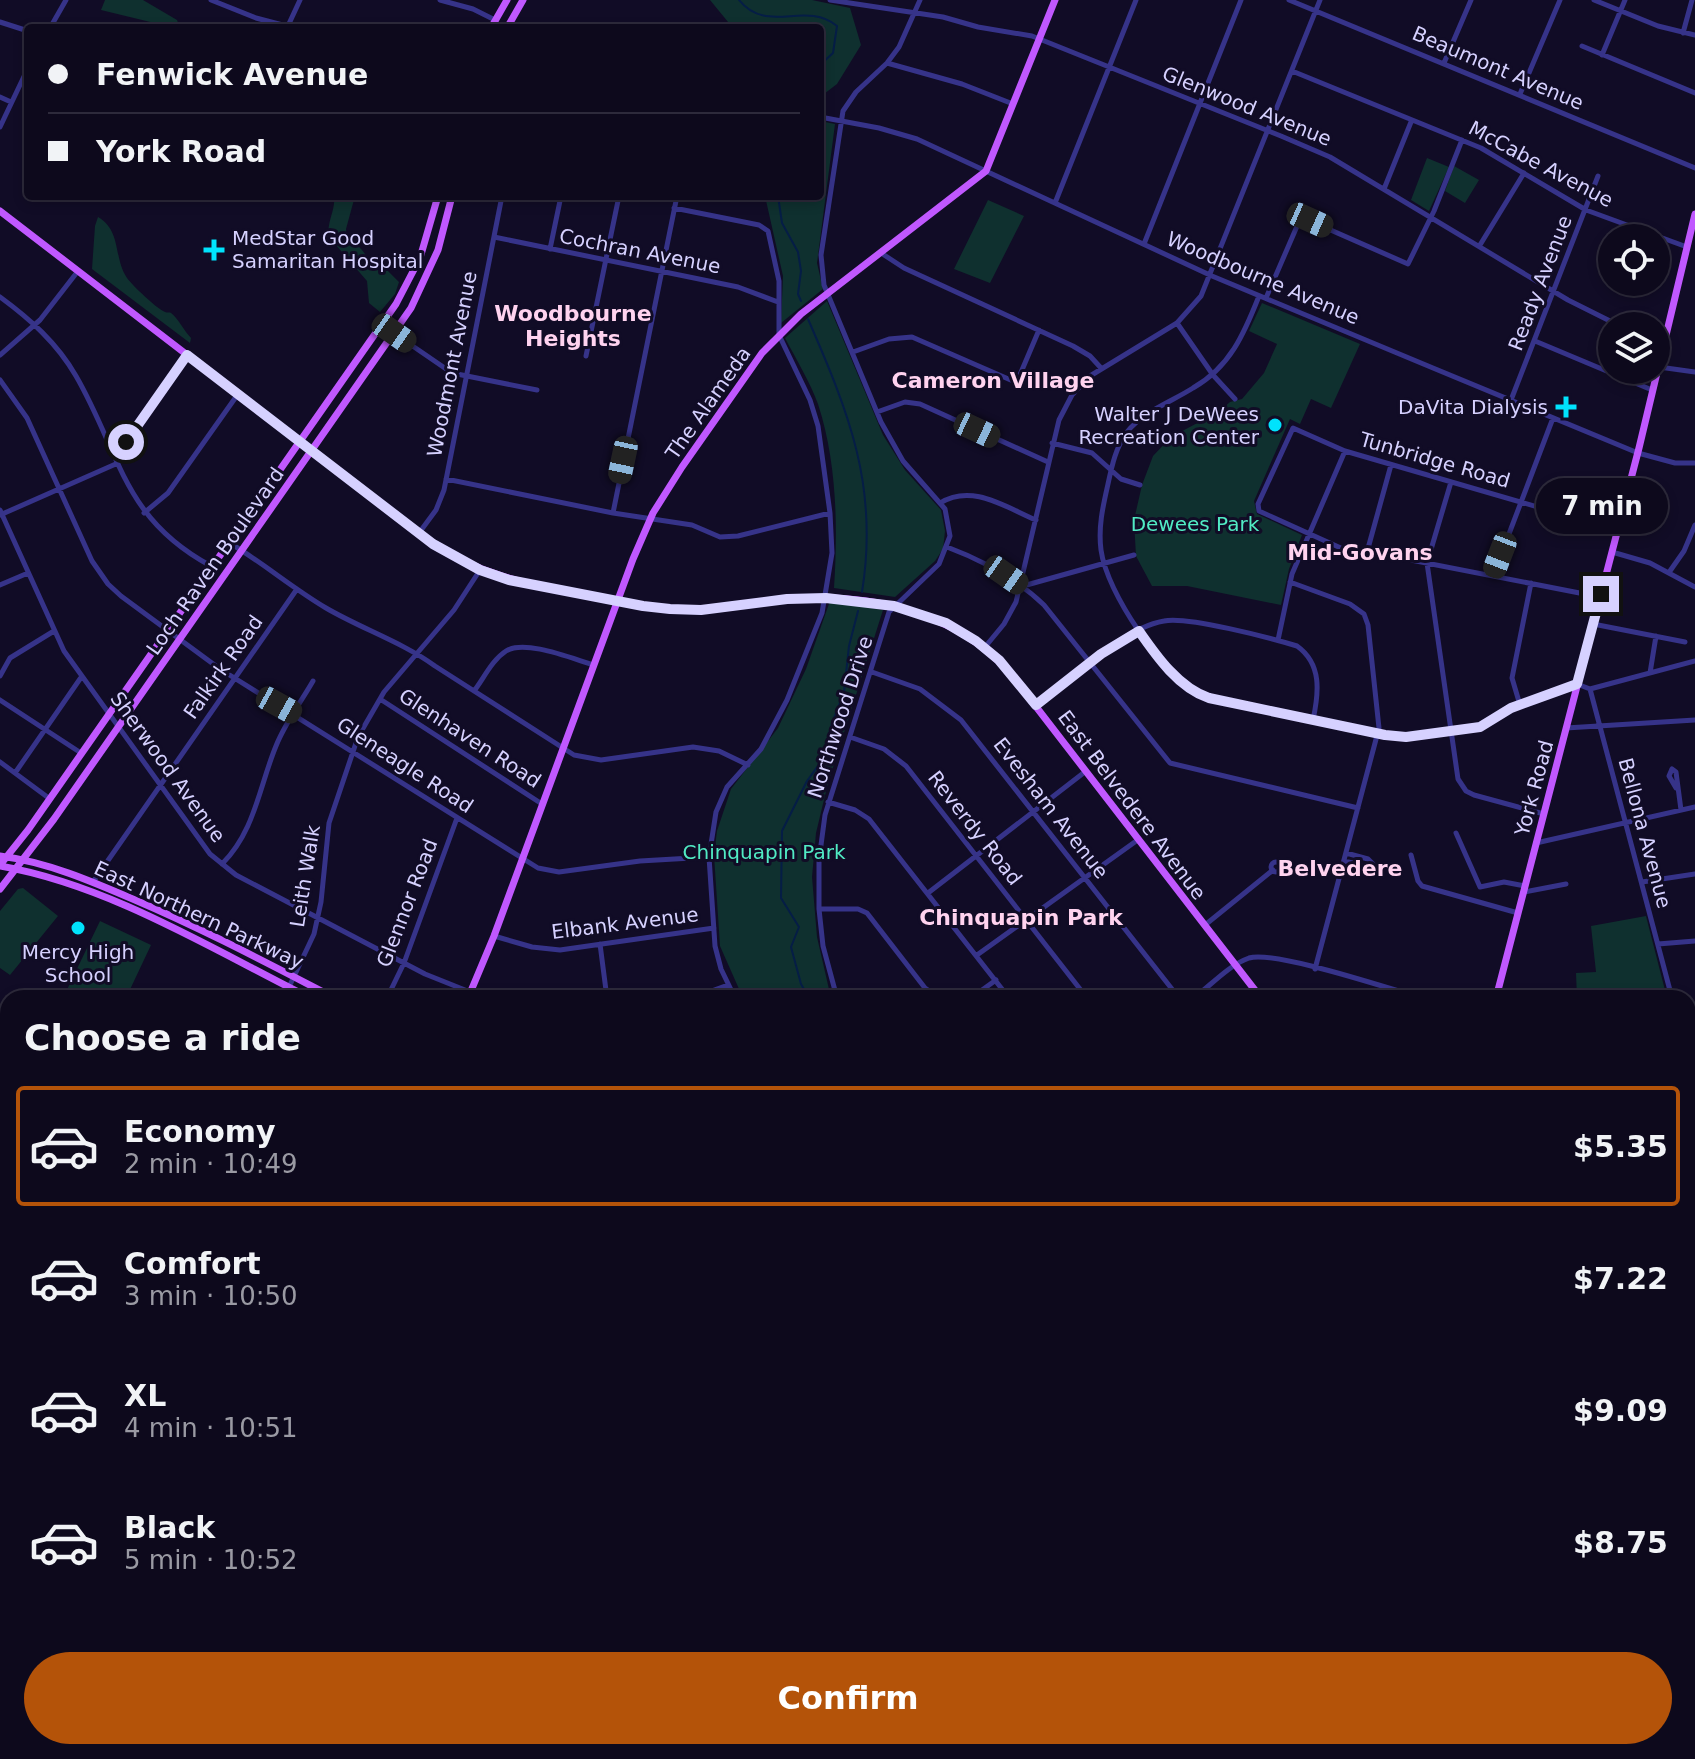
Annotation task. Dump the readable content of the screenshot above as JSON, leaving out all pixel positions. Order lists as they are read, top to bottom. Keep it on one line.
{"streets":{"main road":["The Alameda","Loch Raven Boulevard","York Road","East Belvedere Avenue","East Northern Parkway"],"street":["Beaumont Avenue","Glenwood Avenue","McCabe Avenue","Cochran Avenue","Woodbourne Avenue","Ready Avenue","Woodmont Avenue","Tunbridge Road","Falkirk Road","Northwood Drive","Glenhaven Road","Gleneagle Road","Sherwood Avenue","Evesham Avenue","Reverdy Road","Bellona Avenue","Leith Walk","Glennor Road","Elbank Avenue"]},"crossings":[["Glenwood Avenue","Ready Avenue"],["McCabe Avenue","Ready Avenue"],["McCabe Avenue","York Road"],["Cochran Avenue","Woodmont Avenue"],["Woodbourne Avenue","Ready Avenue"],["Woodbourne Avenue","The Alameda"],["Woodbourne Avenue","York Road"],["Woodmont Avenue","East Belvedere Avenue"],["The Alameda","Glenhaven Road"],["The Alameda","Gleneagle Road"],["The Alameda","East Belvedere Avenue"],["The Alameda","Elbank Avenue"],["Tunbridge Road","York Road"],["Loch Raven Boulevard","Gleneagle Road"],["Loch Raven Boulevard","Sherwood Avenue"],["Loch Raven Boulevard","East Belvedere Avenue"],["Loch Raven Boulevard","East Northern Parkway"],["Falkirk Road","Gleneagle Road"],["Falkirk Road","Sherwood Avenue"],["Falkirk Road","East Northern Parkway"],["Northwood Drive","East Belvedere Avenue"],["Northwood Drive","Evesham Avenue"],["Northwood Drive","Reverdy Road"],["Glenhaven Road","Leith Walk"],["Gleneagle Road","Leith Walk"],["Gleneagle Road","Glennor Road"],["Sherwood Avenue","Leith Walk"],["Sherwood Avenue","Glennor Road"],["East Belvedere Avenue","Leith Walk"],["Leith Walk","East Northern Parkway"]],"districts":["Woodbourne Heights","Cameron Village","Mid-Govans","Belvedere","Chinquapin Park"],"parks":["Dewees Park","Chinquapin Park"],"places":{"health":["MedStar Good Samaritan Hospital","DaVita Dialysis"],"other":["Walter J DeWees Recreation Center","Mercy High School"]},"page":{"banner":["Fenwick Avenue","York Road"],"bubble":"7 min","heading":"Choose a ride","list":[{"name":"Economy","note":"2 min · 10:49","value":"$5.35"},{"name":"Comfort","note":"3 min · 10:50","value":"$7.22"},{"name":"XL","note":"4 min · 10:51","value":"$9.09"},{"name":"Black","note":"5 min · 10:52","value":"$8.75"}],"buttons":"Confirm"}}
